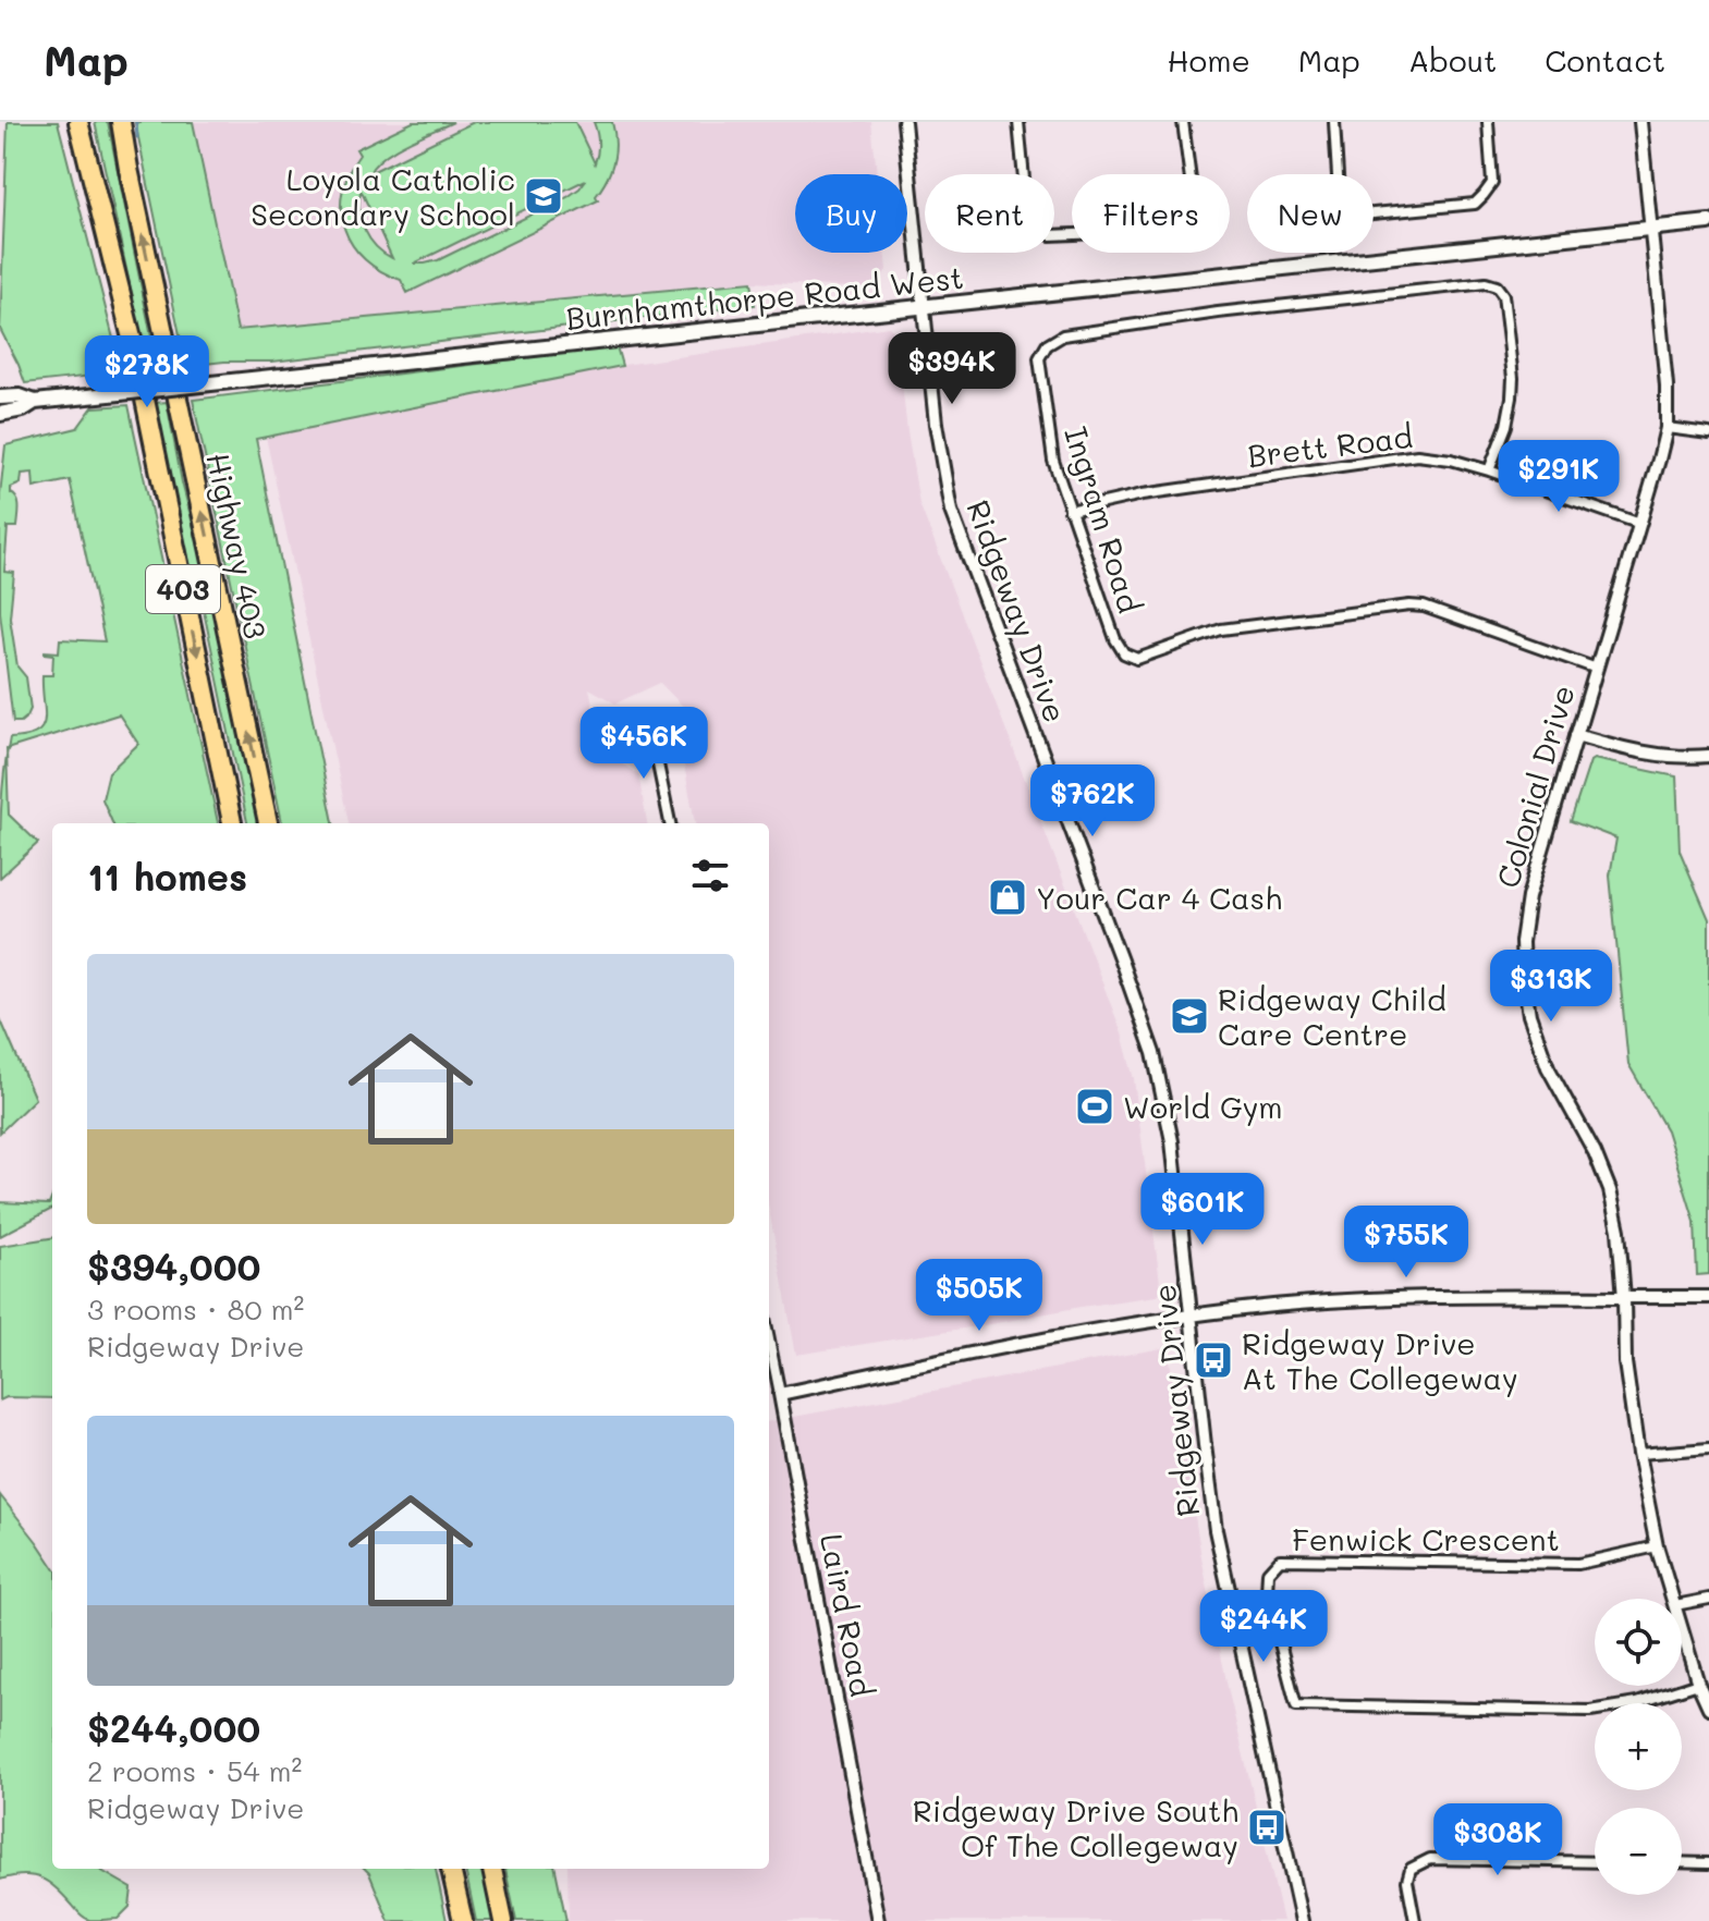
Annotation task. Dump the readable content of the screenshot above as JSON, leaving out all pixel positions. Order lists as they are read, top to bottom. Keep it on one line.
{"streets":{"highway":["Highway 403","403"],"main road":["Burnhamthorpe Road West"],"street":["Brett Road","Ingram Road","Ridgeway Drive","Colonial Drive","Fenwick Crescent","Laird Road"]},"crossings":[["Burnhamthorpe Road West","Ridgeway Drive"],["Burnhamthorpe Road West","Colonial Drive"],["Brett Road","Ingram Road"],["Brett Road","Colonial Drive"],["Ingram Road","Colonial Drive"],["Colonial Drive","Fenwick Crescent"]],"places":{"school or university":["Loyola Catholic Secondary School","Ridgeway Child Care Centre"],"shop":["Your Car 4 Cash"],"sports":["World Gym"],"bus stop":["Ridgeway Drive At The Collegeway","Ridgeway Drive South Of The Collegeway"]},"page":{"header":"Map","nav":["Home","Map","About","Contact"],"chip":["Buy","Rent","Filters","New"],"price":["$394K","$278K","$291K","$456K","$762K","$313K","$601K","$755K","$505K","$244K","$308K"],"heading":"11 homes","list":[{"name":"$394,000","note":"3 rooms · 80 m² · Ridgeway Drive"},{"name":"$244,000","note":"2 rooms · 54 m² · Ridgeway Drive"}],"map_buttons":["+","−"]}}
